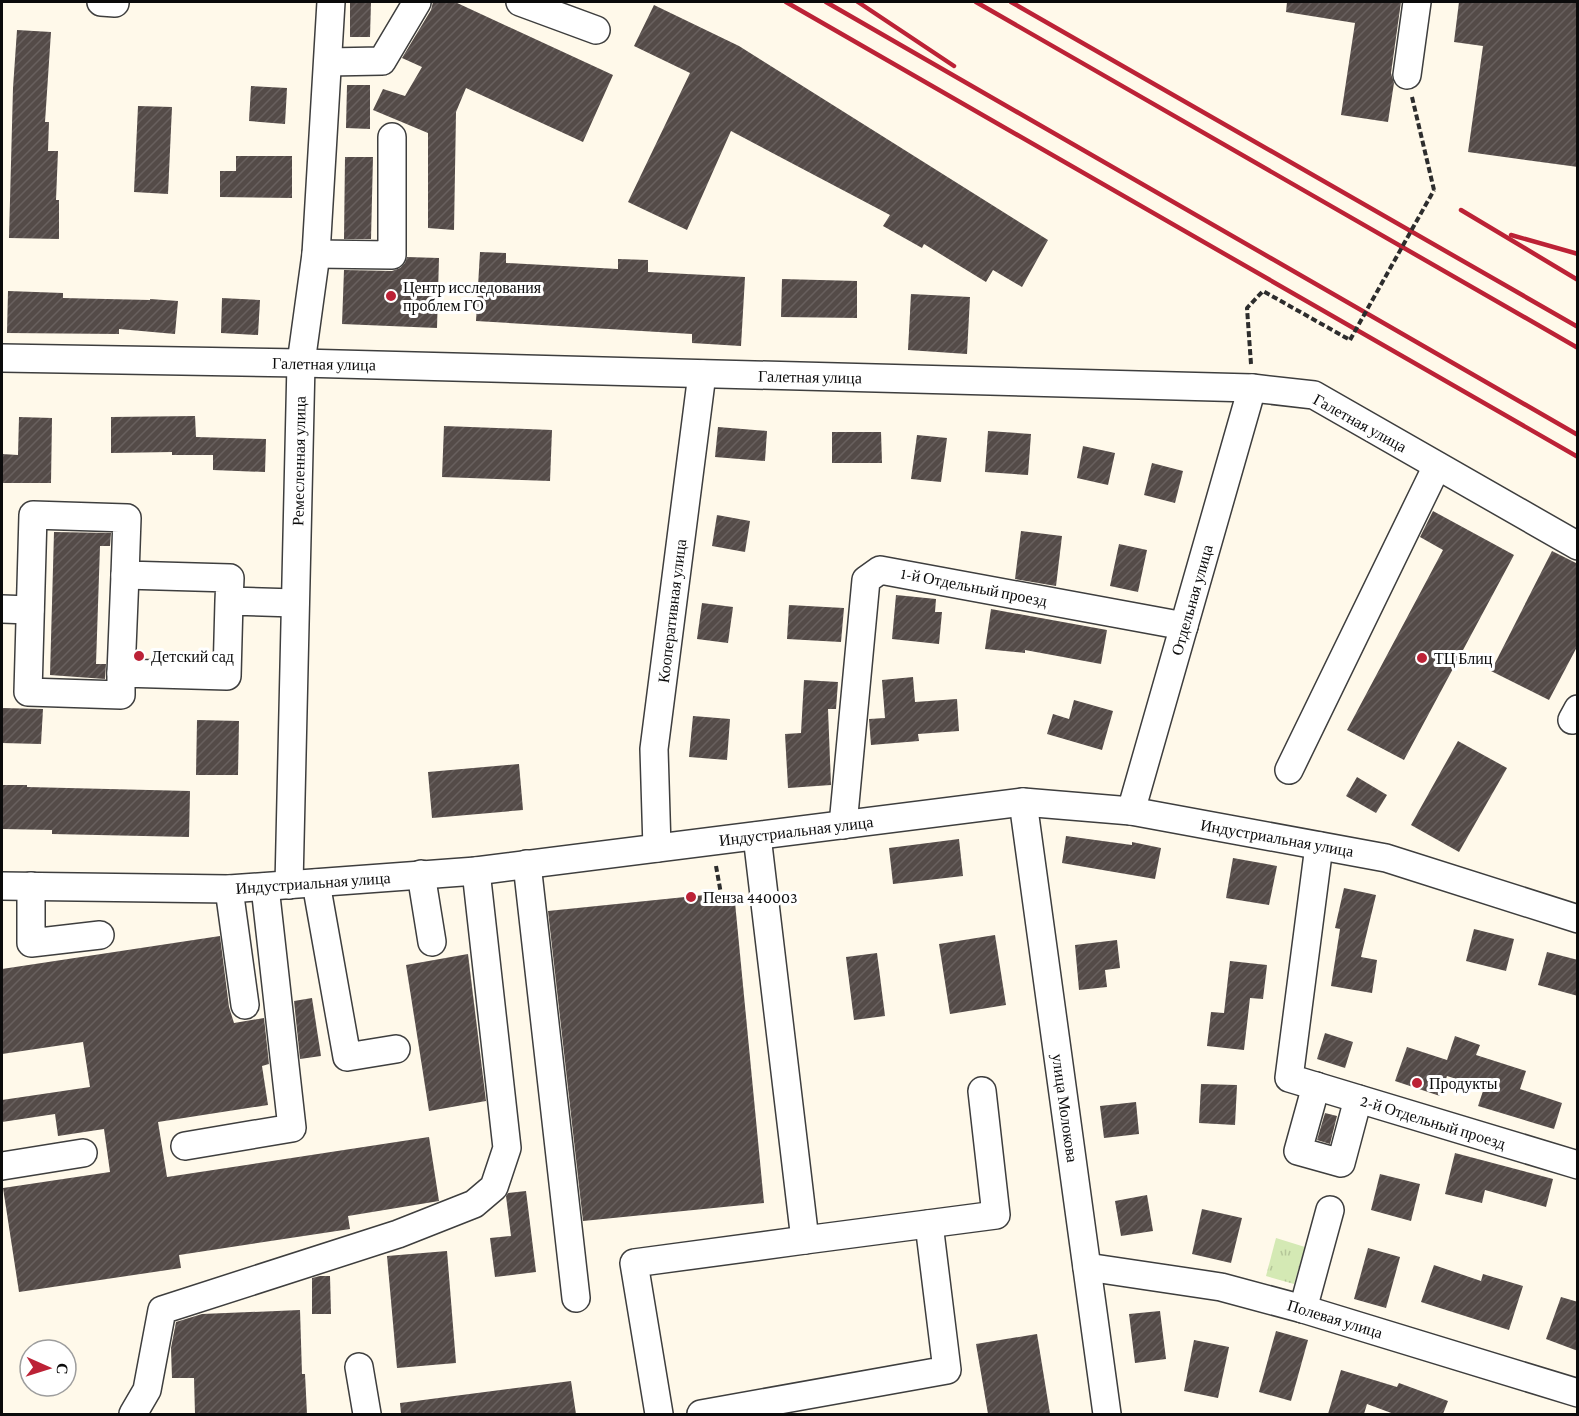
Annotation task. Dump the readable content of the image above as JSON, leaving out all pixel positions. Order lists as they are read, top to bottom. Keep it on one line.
{"streets":{"street":["Галетная улица","Ремесленная улица","1-й Отдельный проезд","Отдельная улица","Кооперативная улица","Индустриальная улица","улица Молокова","2-й Отдельный проезд","Полевая улица"]},"crossings":[["Галетная улица","Ремесленная улица"],["Галетная улица","Отдельная улица"],["Галетная улица","Кооперативная улица"],["Ремесленная улица","Индустриальная улица"],["1-й Отдельный проезд","Отдельная улица"],["1-й Отдельный проезд","Индустриальная улица"],["Отдельная улица","Индустриальная улица"],["Кооперативная улица","Индустриальная улица"],["Индустриальная улица","улица Молокова"],["Индустриальная улица","2-й Отдельный проезд"],["улица Молокова","Полевая улица"]],"places":["Центр исследования проблем ГО","Детский сад","ТЦ Блиц","Пенза 440003","Продукты"],"north":"right"}
